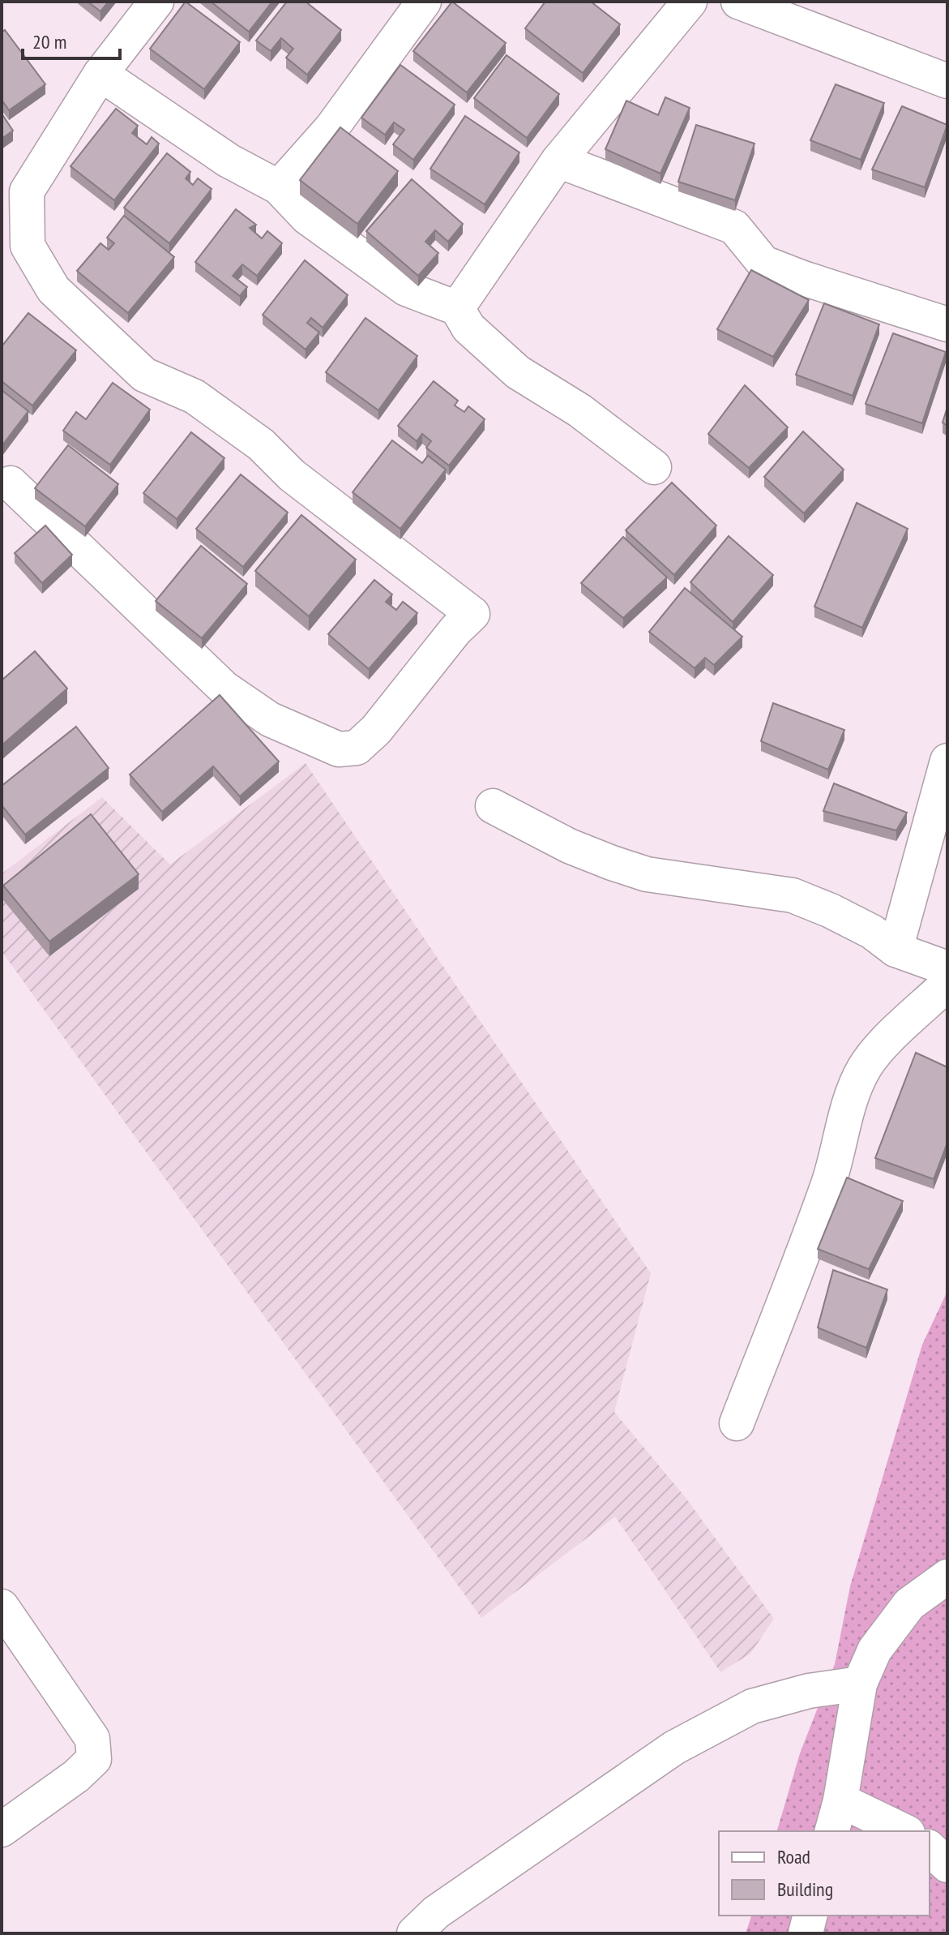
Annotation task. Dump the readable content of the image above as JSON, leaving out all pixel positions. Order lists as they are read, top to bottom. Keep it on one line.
{"legend":["Road","Building"],"scale_bar":"20 m"}
